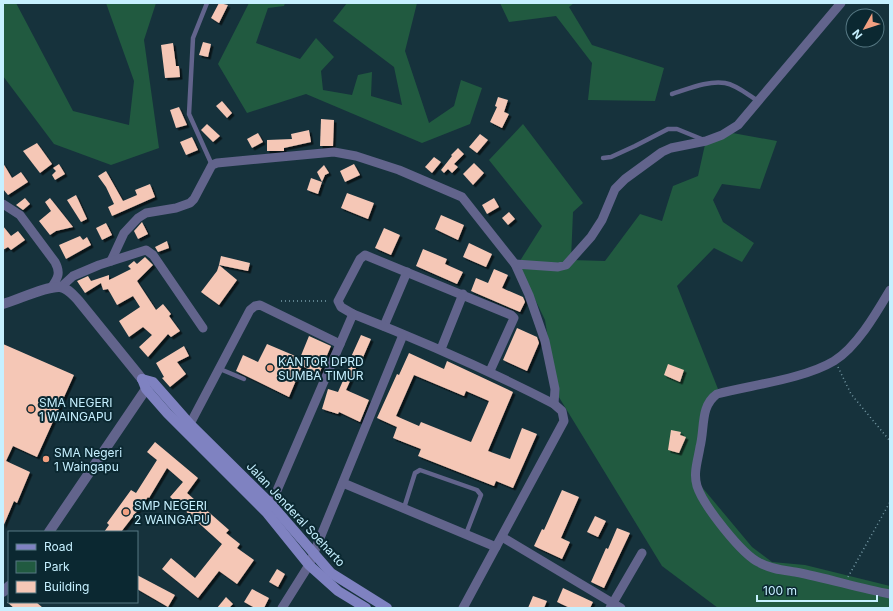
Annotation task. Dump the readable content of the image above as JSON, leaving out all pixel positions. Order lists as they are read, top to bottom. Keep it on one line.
{"streets":{"main road":["Jalan Jenderal Soeharto"]},"places":["KANTOR DPRD SUMBA TIMUR","SMA NEGERI 1 WAINGAPU","SMA Negeri 1 Waingapu","SMP NEGERI 2 WAINGAPU"],"legend":["Road","Park","Building"],"scale_bar":"100 m","north":"bottom left"}
